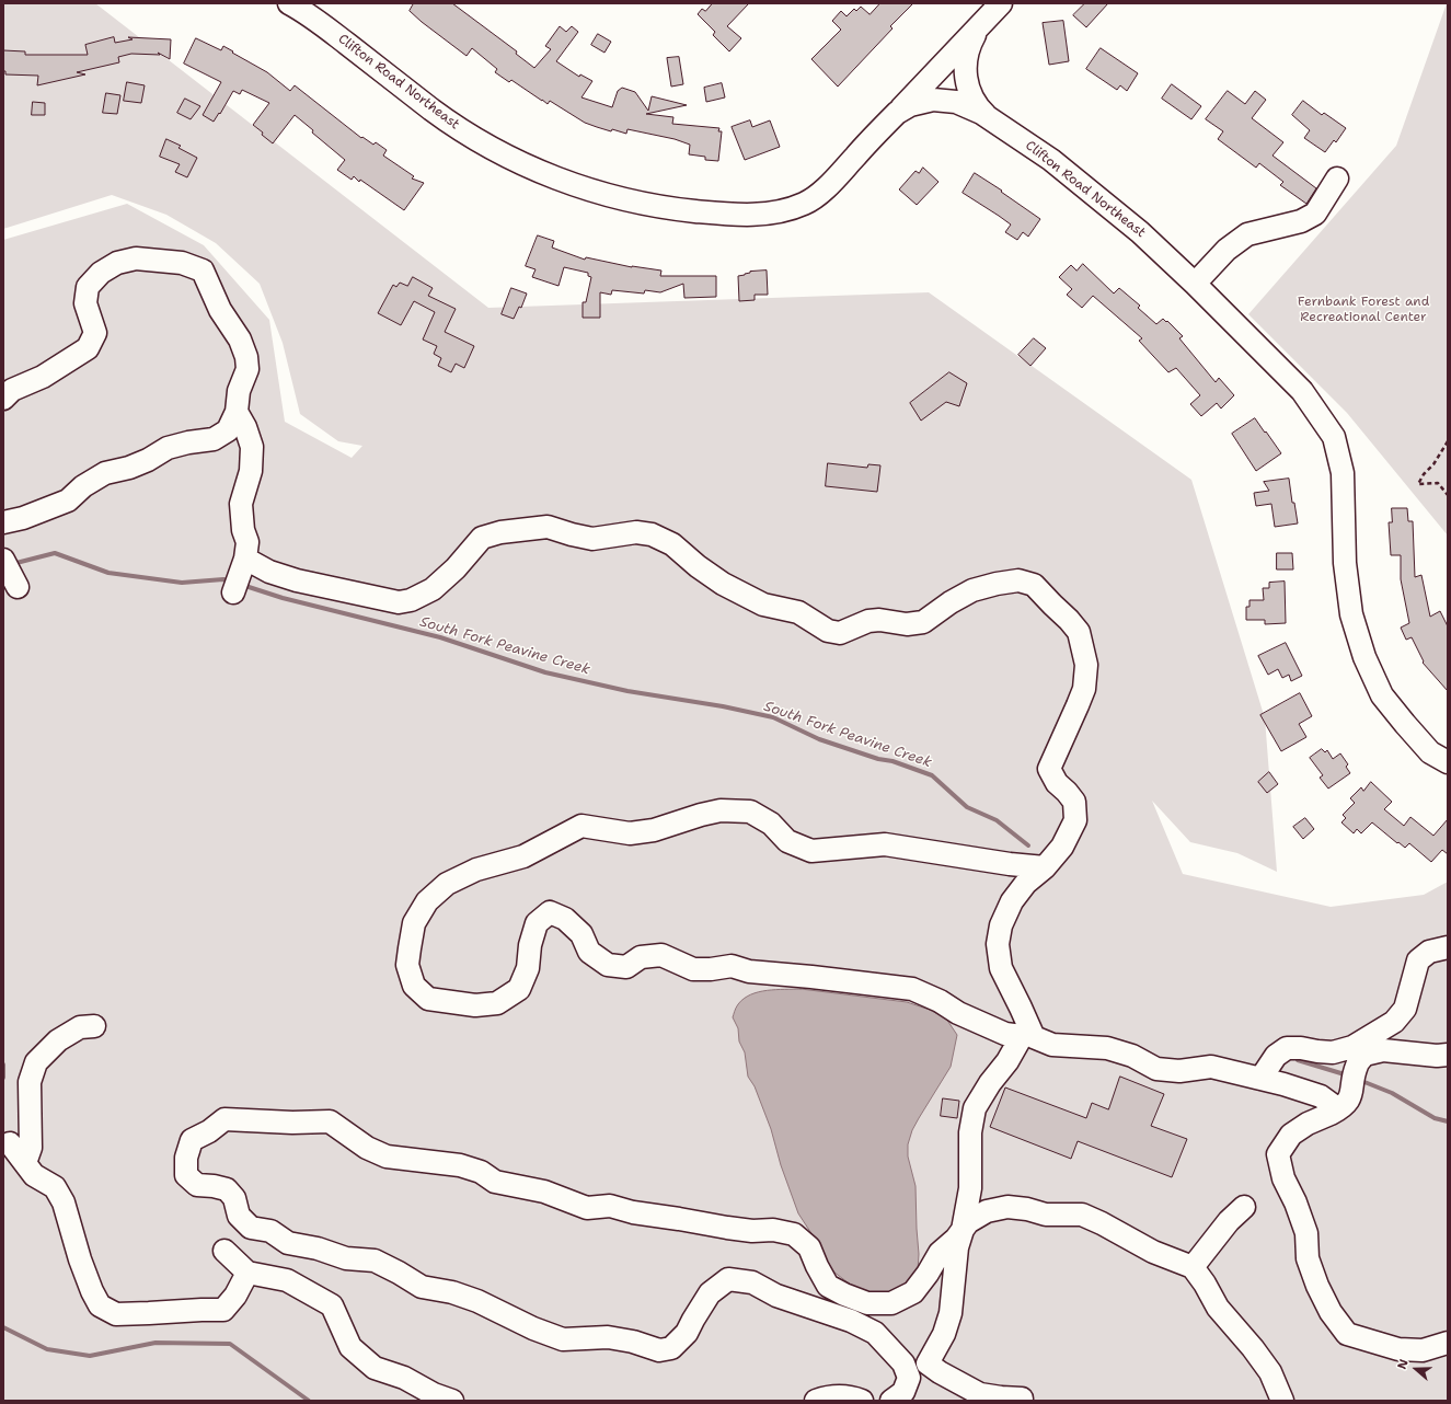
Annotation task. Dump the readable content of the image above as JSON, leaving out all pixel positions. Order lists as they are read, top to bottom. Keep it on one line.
{"streets":{"street":["Clifton Road Northeast"]},"water":["South Fork Peavine Creek"],"parks":["Fernbank Forest and Recreational Center"],"north":"left"}
